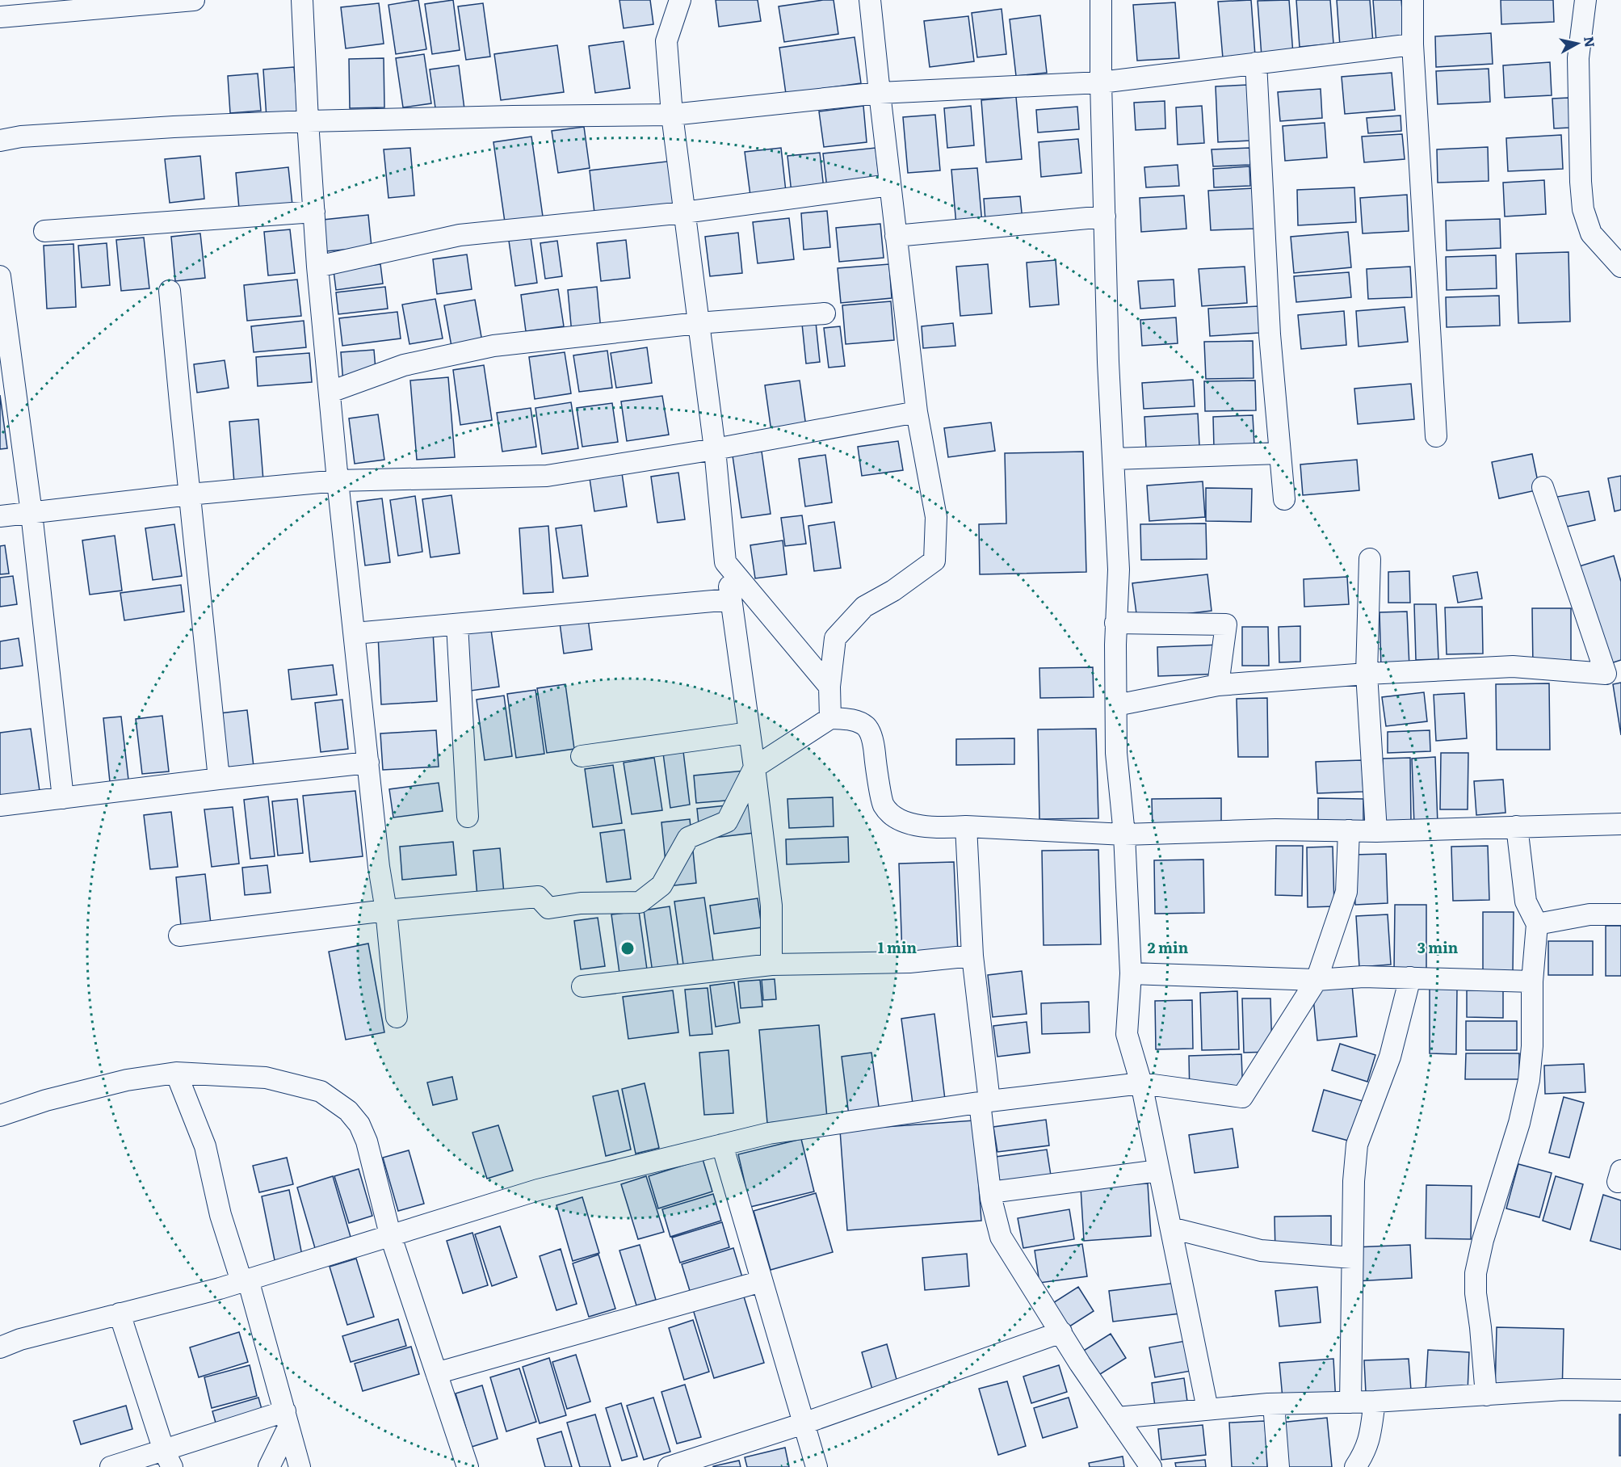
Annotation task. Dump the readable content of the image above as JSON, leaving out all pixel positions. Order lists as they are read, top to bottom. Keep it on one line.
{"north":"right","rings":["1 min","2 min","3 min"]}
